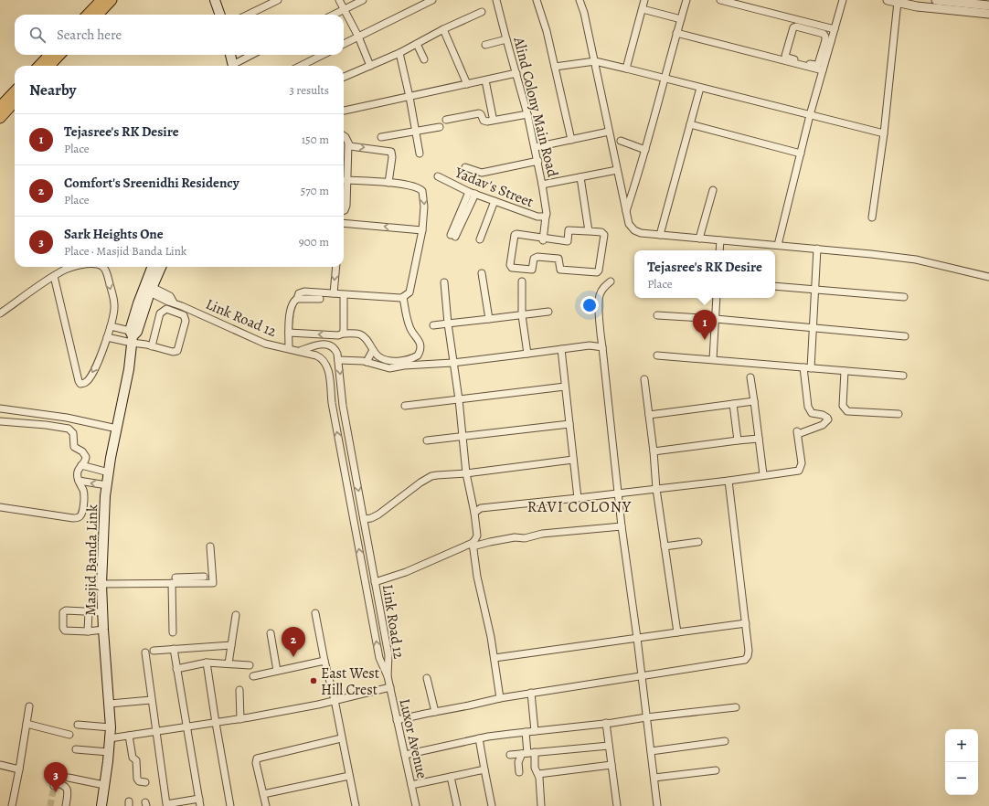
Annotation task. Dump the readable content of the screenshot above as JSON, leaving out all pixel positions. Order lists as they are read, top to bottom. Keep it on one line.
{"streets":{"main road":["Masjid Banda Link"],"street":["Alind Colony Main Road","Yadav's Street","Link Road 12","Luxor Avenue"]},"crossings":[["Alind Colony Main Road","Yadav's Street"],["Link Road 12","Masjid Banda Link"],["Link Road 12","Luxor Avenue"]],"districts":["RAVI COLONY"],"places":["East West Hill Crest"],"page":{"search":"Search here","heading":["Nearby","3 results"],"list":[{"mark":"1","name":"Tejasree's RK Desire","note":"Place","value":"150 m"},{"mark":"2","name":"Comfort's Sreenidhi Residency","note":"Place","value":"570 m"},{"mark":"3","name":"Sark Heights One","note":"Place · Masjid Banda Link","value":"900 m"}],"popup":["Tejasree's RK Desire","Place"],"pins":["1","2","3"],"map_buttons":["+","−"]}}
